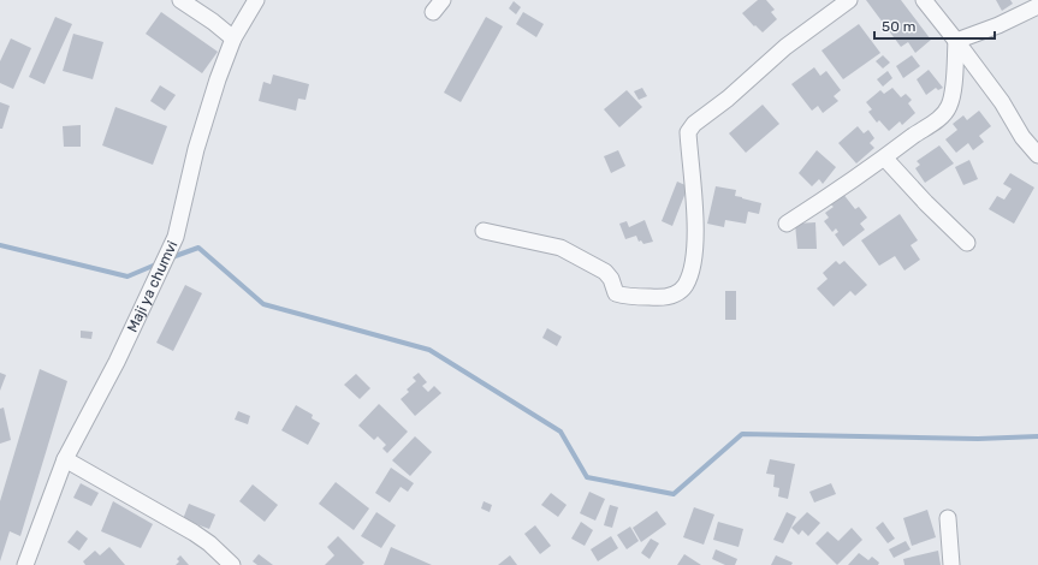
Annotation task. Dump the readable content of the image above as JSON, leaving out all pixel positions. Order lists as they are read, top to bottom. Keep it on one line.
{"streets":{"street":["Maji ya chumvi"]},"scale_bar":"50 m"}
